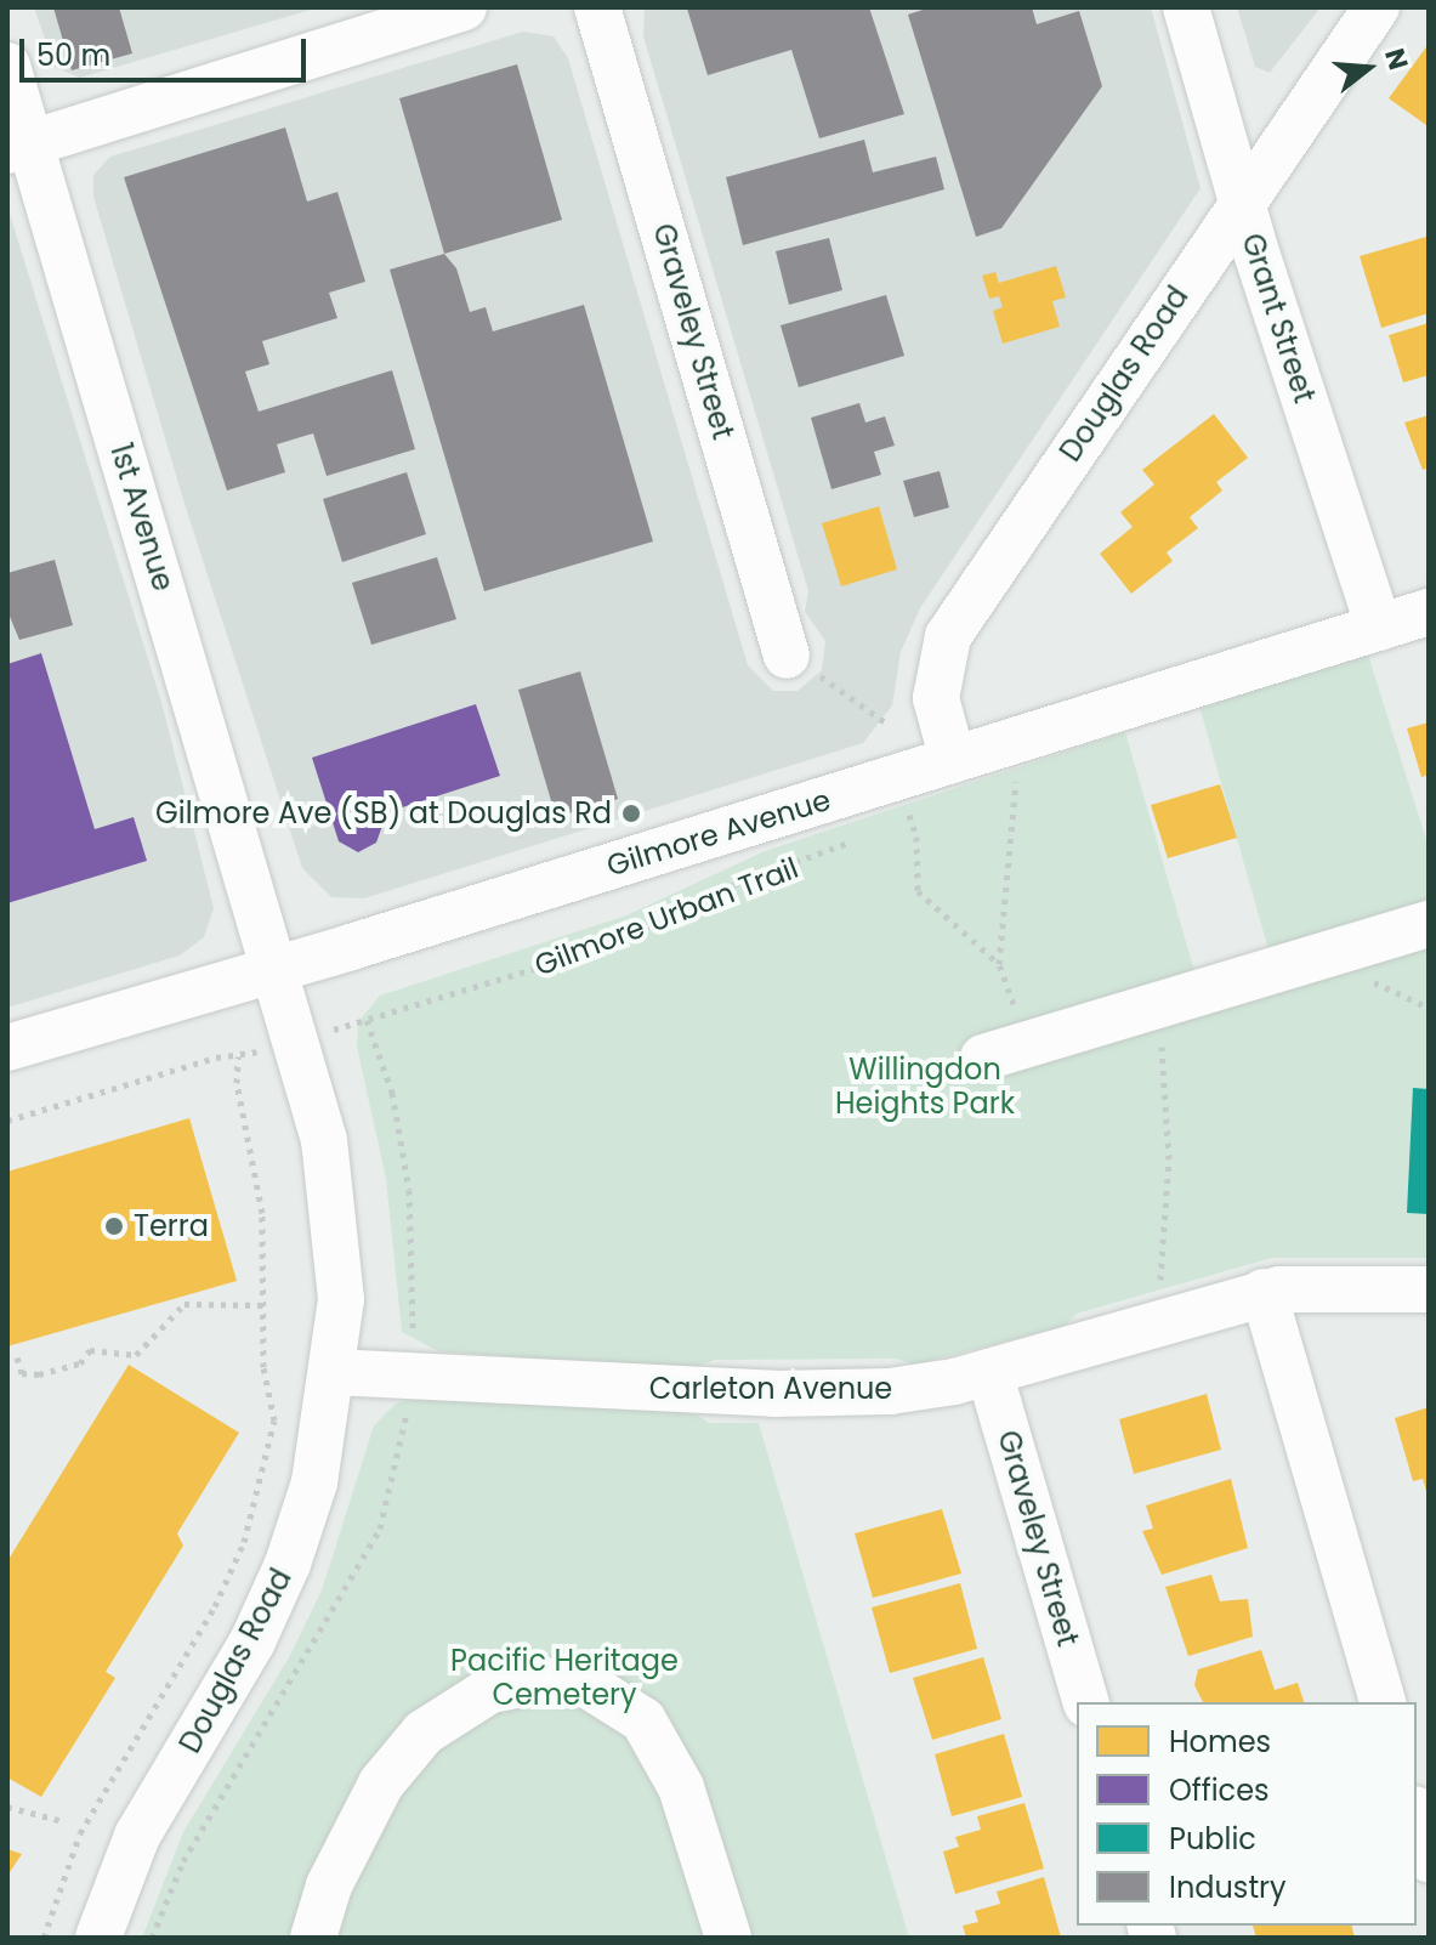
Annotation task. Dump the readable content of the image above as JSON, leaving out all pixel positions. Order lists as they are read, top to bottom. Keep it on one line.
{"streets":{"street":["Grant Street","Graveley Street","Douglas Road","1st Avenue","Gilmore Avenue","Carleton Avenue"],"path":["Gilmore Urban Trail"]},"crossings":[["Grant Street","Douglas Road"],["Grant Street","Gilmore Avenue"],["Graveley Street","Carleton Avenue"],["Douglas Road","1st Avenue"],["Douglas Road","Gilmore Avenue"],["Douglas Road","Carleton Avenue"],["1st Avenue","Gilmore Avenue"]],"parks":["Willingdon Heights Park","Pacific Heritage Cemetery"],"places":["Gilmore Ave (SB) at Douglas Rd","Terra"],"legend":["Homes","Offices","Public","Industry"],"scale_bar":"50 m","north":"right"}
